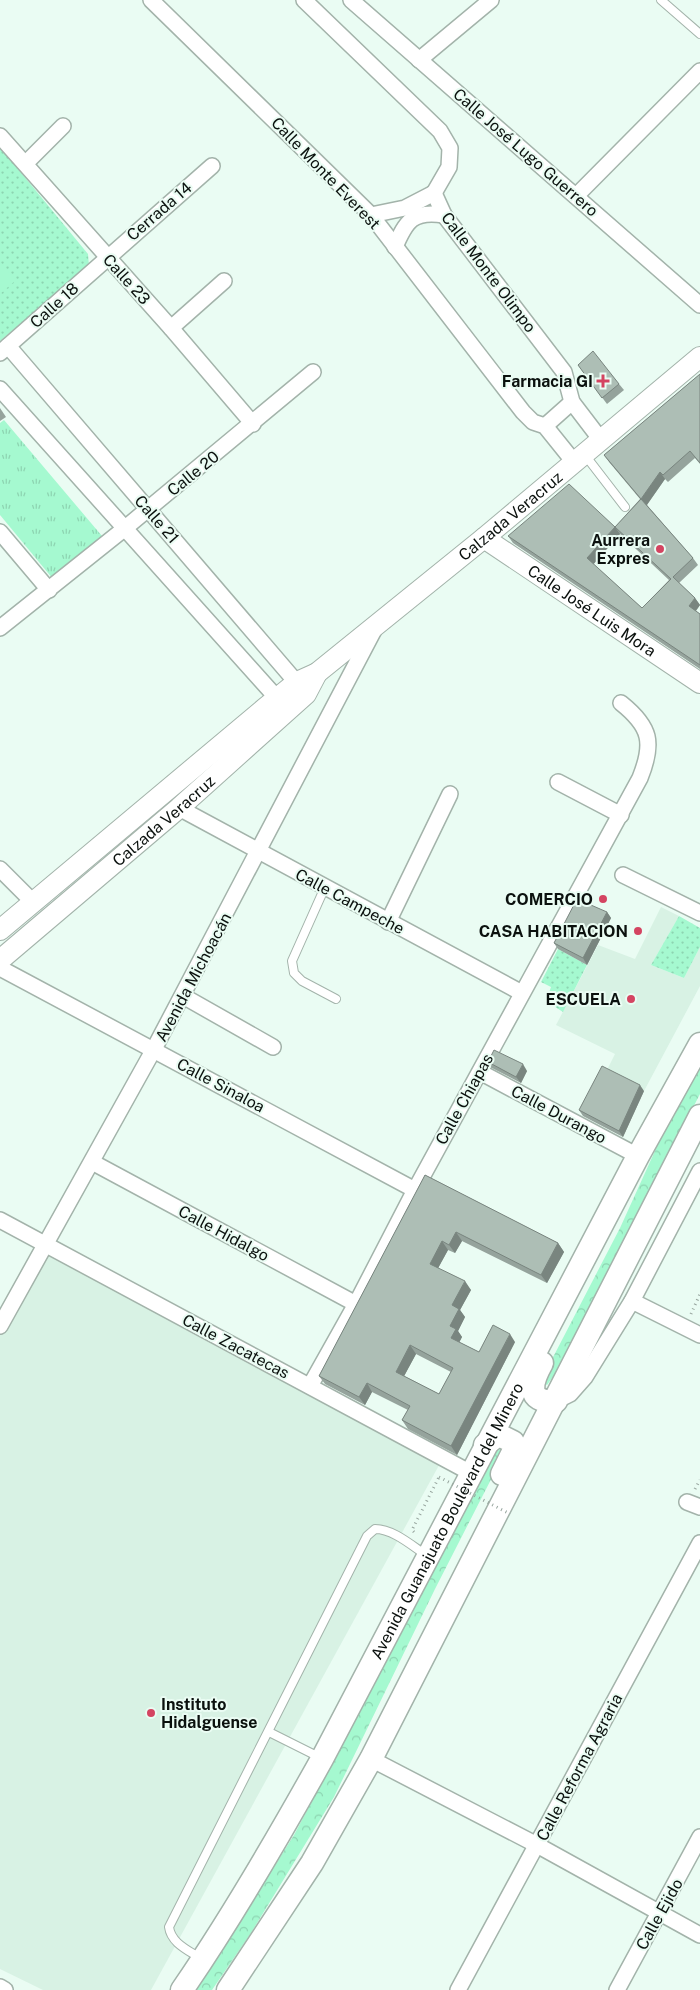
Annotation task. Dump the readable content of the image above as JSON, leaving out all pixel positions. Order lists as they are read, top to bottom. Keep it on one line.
{"streets":{"main road":["Avenida Guanajuato Boulevard del Minero"],"street":["Calle José Lugo Guerrero","Calle Monte Everest","Cerrada 14","Calle Monte Olimpo","Calle 23","Calle 18","Calle 20","Calzada Veracruz","Calle 21","Calle José Luis Mora","Calle Campeche","Avenida Michoacán","Calle Sinaloa","Calle Chiapas","Calle Durango","Calle Hidalgo","Calle Zacatecas","Calle Reforma Agraria","Calle Ejido"]},"crossings":[["Calle Monte Everest","Calzada Veracruz"],["Cerrada 14","Calle 23"],["Cerrada 14","Calle 18"],["Calle Monte Olimpo","Calzada Veracruz"],["Calle 23","Calle 18"],["Calle 23","Calle 20"],["Calle 18","Calle 21"],["Calle 20","Calle 21"],["Calzada Veracruz","Calle 21"],["Calzada Veracruz","Calle José Luis Mora"],["Calzada Veracruz","Calle Campeche"],["Calzada Veracruz","Avenida Michoacán"],["Calle Campeche","Avenida Michoacán"],["Calle Campeche","Calle Chiapas"],["Avenida Michoacán","Calle Sinaloa"],["Avenida Michoacán","Calle Hidalgo"],["Avenida Michoacán","Calle Zacatecas"],["Calle Sinaloa","Calle Chiapas"],["Calle Chiapas","Calle Durango"],["Calle Chiapas","Calle Hidalgo"],["Calle Chiapas","Calle Zacatecas"],["Calle Durango","Avenida Guanajuato Boulevard del Minero"],["Calle Zacatecas","Avenida Guanajuato Boulevard del Minero"]],"places":{"health":["Farmacia GI"],"other":["Aurrera Expres","COMERCIO","CASA HABITACION","ESCUELA","Instituto Hidalguense"]}}
